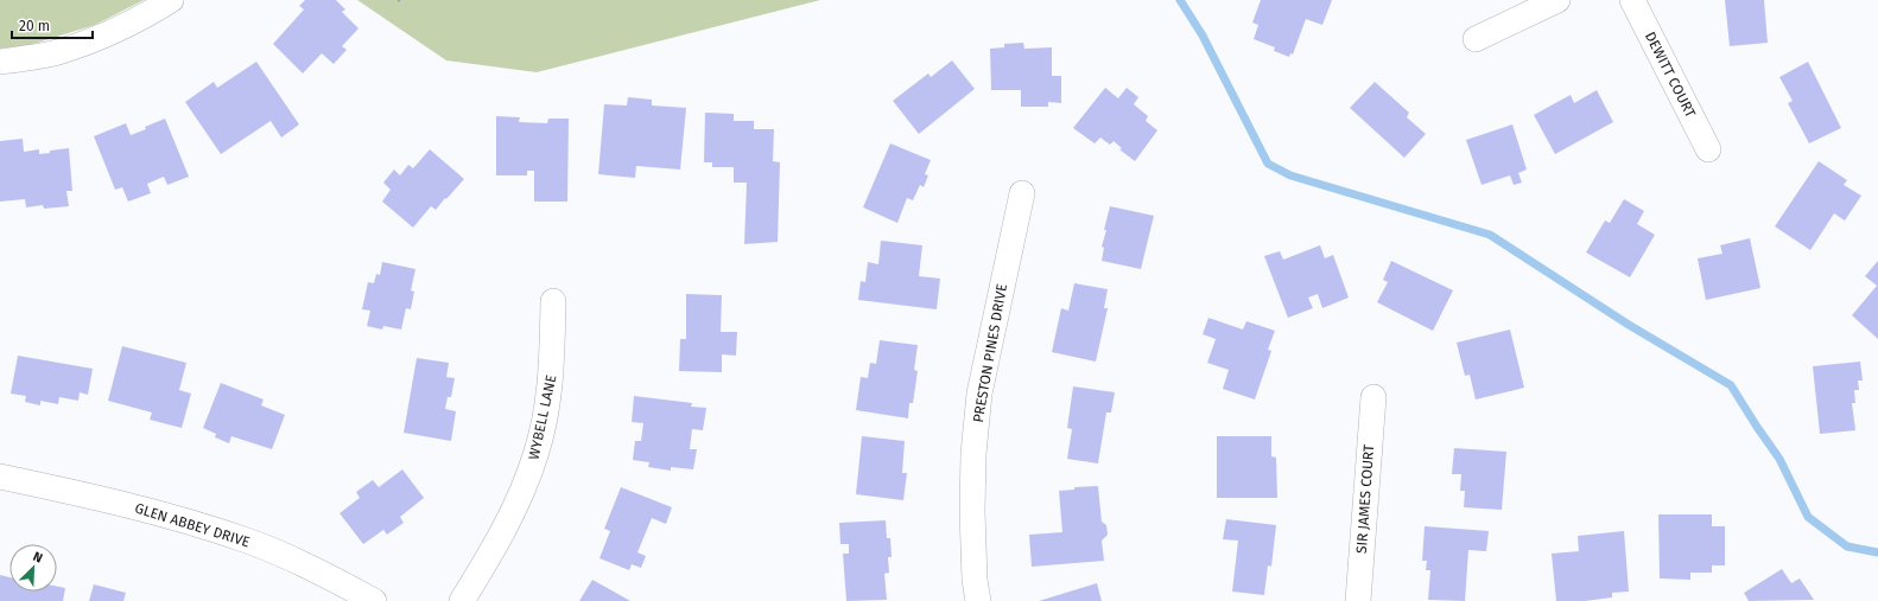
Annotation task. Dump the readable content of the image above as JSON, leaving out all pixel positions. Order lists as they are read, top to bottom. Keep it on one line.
{"streets":{"street":["DEWITT COURT","PRESTON PINES DRIVE","WYBELL LANE","SIR JAMES COURT","GLEN ABBEY DRIVE"]},"scale_bar":"20 m","north":"top right"}
